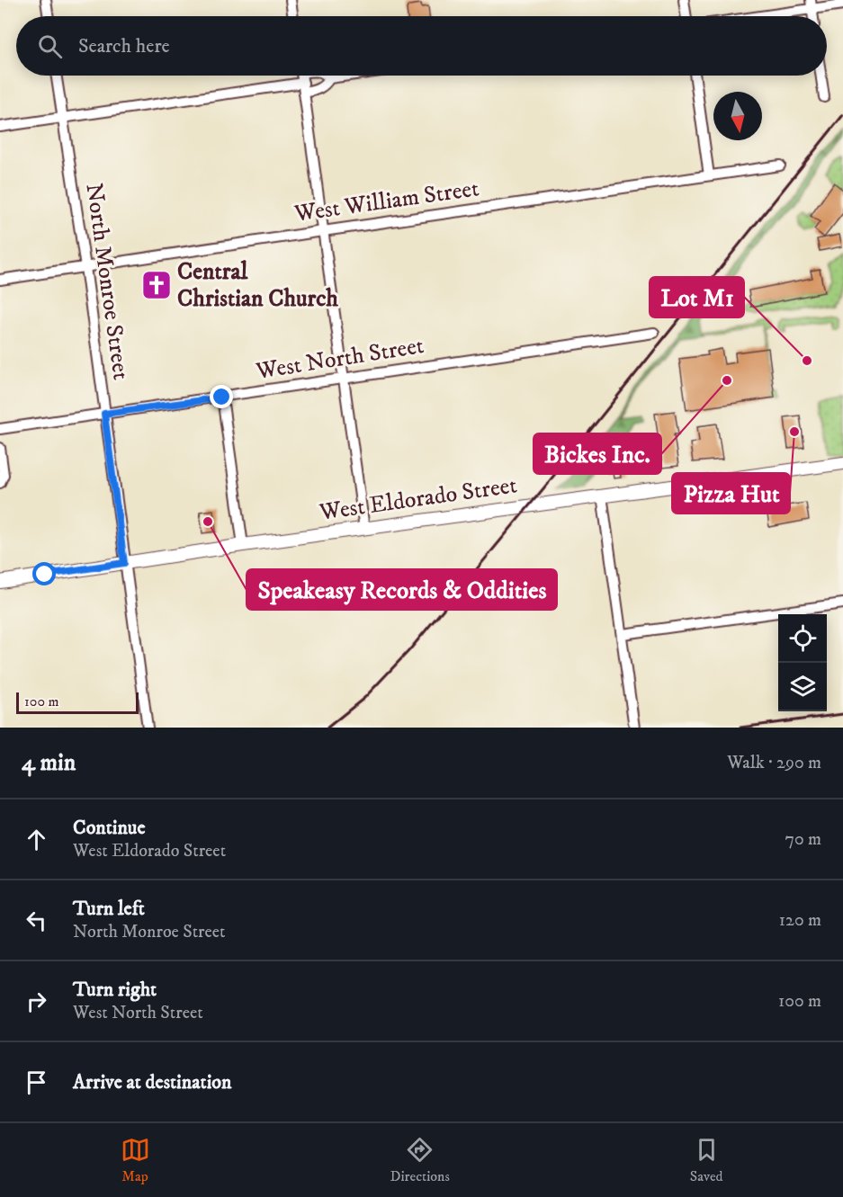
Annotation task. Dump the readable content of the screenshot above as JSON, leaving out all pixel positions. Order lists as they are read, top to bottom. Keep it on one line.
{"streets":{"main road":["West Eldorado Street"],"street":["West William Street","North Monroe Street","West North Street"]},"crossings":[["West William Street","North Monroe Street"],["North Monroe Street","West North Street"],["North Monroe Street","West Eldorado Street"]],"places":{"church":["Central Christian Church"],"other":["Lot M1","Bickes Inc.","Pizza Hut","Speakeasy Records & Oddities"]},"scale_bar":"100 m","north":"bottom","page":{"search":"Search here","scale":"100 m","heading":["4 min","Walk · 290 m"],"list":[["Continue","West Eldorado Street","70 m"],["Turn left","North Monroe Street","120 m"],["Turn right","West North Street","100 m"],"Arrive at destination"],"nav":["Map","Directions","Saved"]}}
